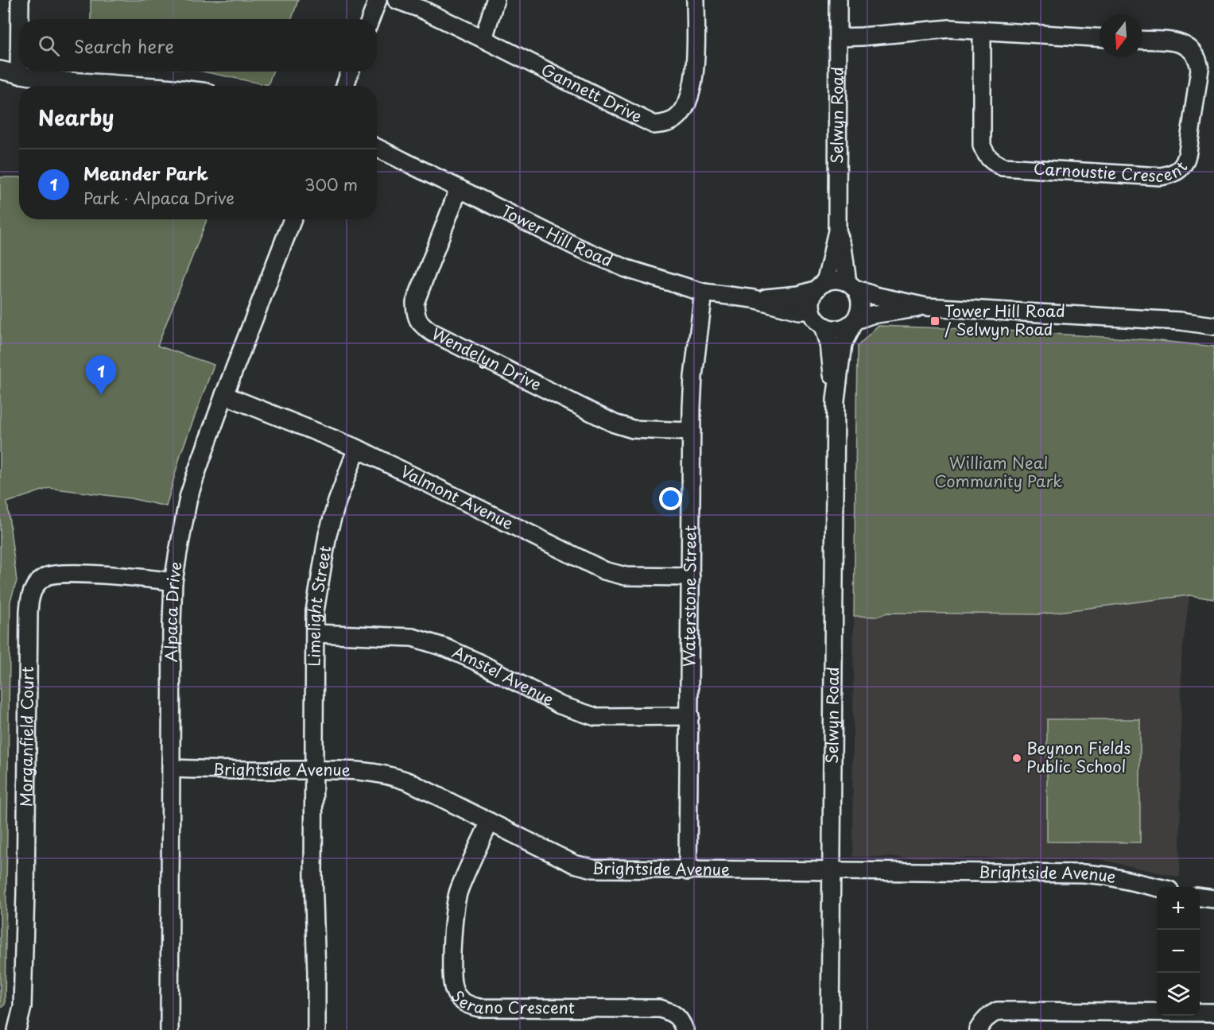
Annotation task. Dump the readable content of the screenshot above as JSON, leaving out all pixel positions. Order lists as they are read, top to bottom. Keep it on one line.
{"streets":{"street":["Gannett Drive","Selwyn Road","Carnoustie Crescent","Tower Hill Road","Wendelyn Drive","Valmont Avenue","Waterstone Street","Limelight Street","Alpaca Drive","Amstel Avenue","Morganfield Court","Brightside Avenue","Serano Crescent"]},"crossings":[["Selwyn Road","Tower Hill Road"],["Selwyn Road","Brightside Avenue"],["Tower Hill Road","Wendelyn Drive"],["Tower Hill Road","Waterstone Street"],["Wendelyn Drive","Waterstone Street"],["Valmont Avenue","Waterstone Street"],["Valmont Avenue","Limelight Street"],["Valmont Avenue","Alpaca Drive"],["Waterstone Street","Amstel Avenue"],["Waterstone Street","Brightside Avenue"],["Limelight Street","Amstel Avenue"],["Limelight Street","Brightside Avenue"],["Alpaca Drive","Morganfield Court"],["Alpaca Drive","Brightside Avenue"],["Brightside Avenue","Serano Crescent"]],"parks":["William Neal Community Park"],"places":{"transit":["Tower Hill Road / Selwyn Road"],"other":["Beynon Fields Public School"]},"north":"bottom","page":{"search":"Search here","heading":"Nearby","list":[{"mark":"1","name":"Meander Park","note":"Park · Alpaca Drive","value":"300 m"}],"pins":"1","map_buttons":["+","−"]}}
